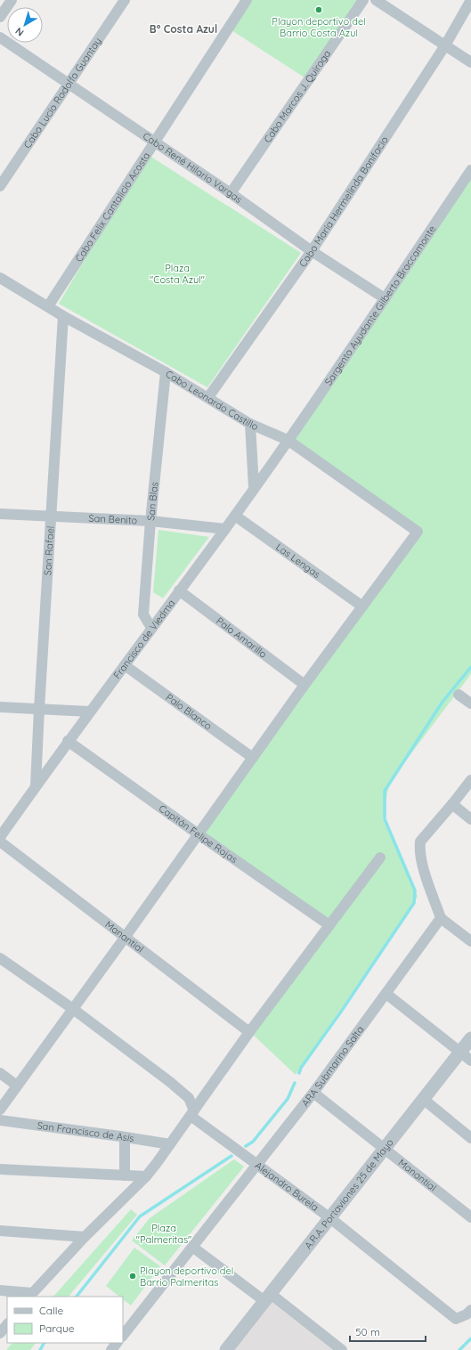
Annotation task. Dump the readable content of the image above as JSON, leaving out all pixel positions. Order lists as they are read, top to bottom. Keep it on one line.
{"streets":{"street":["Cabo Lucio Rodolfo Guantay","Cabo Marcos J. Quiroga","Cabo René Hilario Vargas","Cabo María Hermelinda Bonifacio","Cabo Felix Cantalicio Acosta","Sargento Ayudante Gilberto Braccamonte","Cabo Leonardo Castillo","San Blas","San Benito","San Rafael","Las Lengas","Palo Amarillo","Francisco de Viedma","Palo Blanco","Capitán Felipe Rojas","Manantial","ARA Submarino Salta","San Francisco de Asís","Alejandro Burela","A.R.A. Portaviones 25 de Mayo"]},"crossings":[["Cabo Lucio Rodolfo Guantay","Cabo René Hilario Vargas"],["Cabo Marcos J. Quiroga","Cabo René Hilario Vargas"],["Cabo René Hilario Vargas","Cabo María Hermelinda Bonifacio"],["Cabo René Hilario Vargas","Cabo Felix Cantalicio Acosta"],["Cabo René Hilario Vargas","Sargento Ayudante Gilberto Braccamonte"],["Cabo María Hermelinda Bonifacio","Cabo Leonardo Castillo"],["Cabo Felix Cantalicio Acosta","Cabo Leonardo Castillo"],["Sargento Ayudante Gilberto Braccamonte","Cabo Leonardo Castillo"],["Sargento Ayudante Gilberto Braccamonte","Francisco de Viedma"],["Cabo Leonardo Castillo","San Blas"],["Cabo Leonardo Castillo","San Rafael"],["Cabo Leonardo Castillo","Las Lengas"],["Cabo Leonardo Castillo","Francisco de Viedma"],["San Blas","San Benito"],["San Blas","Francisco de Viedma"],["San Benito","San Rafael"],["San Benito","Francisco de Viedma"],["San Rafael","Francisco de Viedma"],["Las Lengas","Francisco de Viedma"],["Palo Amarillo","Francisco de Viedma"],["Francisco de Viedma","Palo Blanco"],["Francisco de Viedma","Capitán Felipe Rojas"],["Manantial","ARA Submarino Salta"],["Manantial","A.R.A. Portaviones 25 de Mayo"],["ARA Submarino Salta","Alejandro Burela"],["Alejandro Burela","A.R.A. Portaviones 25 de Mayo"]],"districts":["B° Costa Azul"],"parks":["Plaza \"Costa Azul\"","Plaza \"Palmeritas\""],"places":["Playon deportivo del Barrio Costa Azul","Playon deportivo del Barrio Palmeritas"],"legend":["Calle","Parque"],"scale_bar":"50 m","north":"bottom left"}
